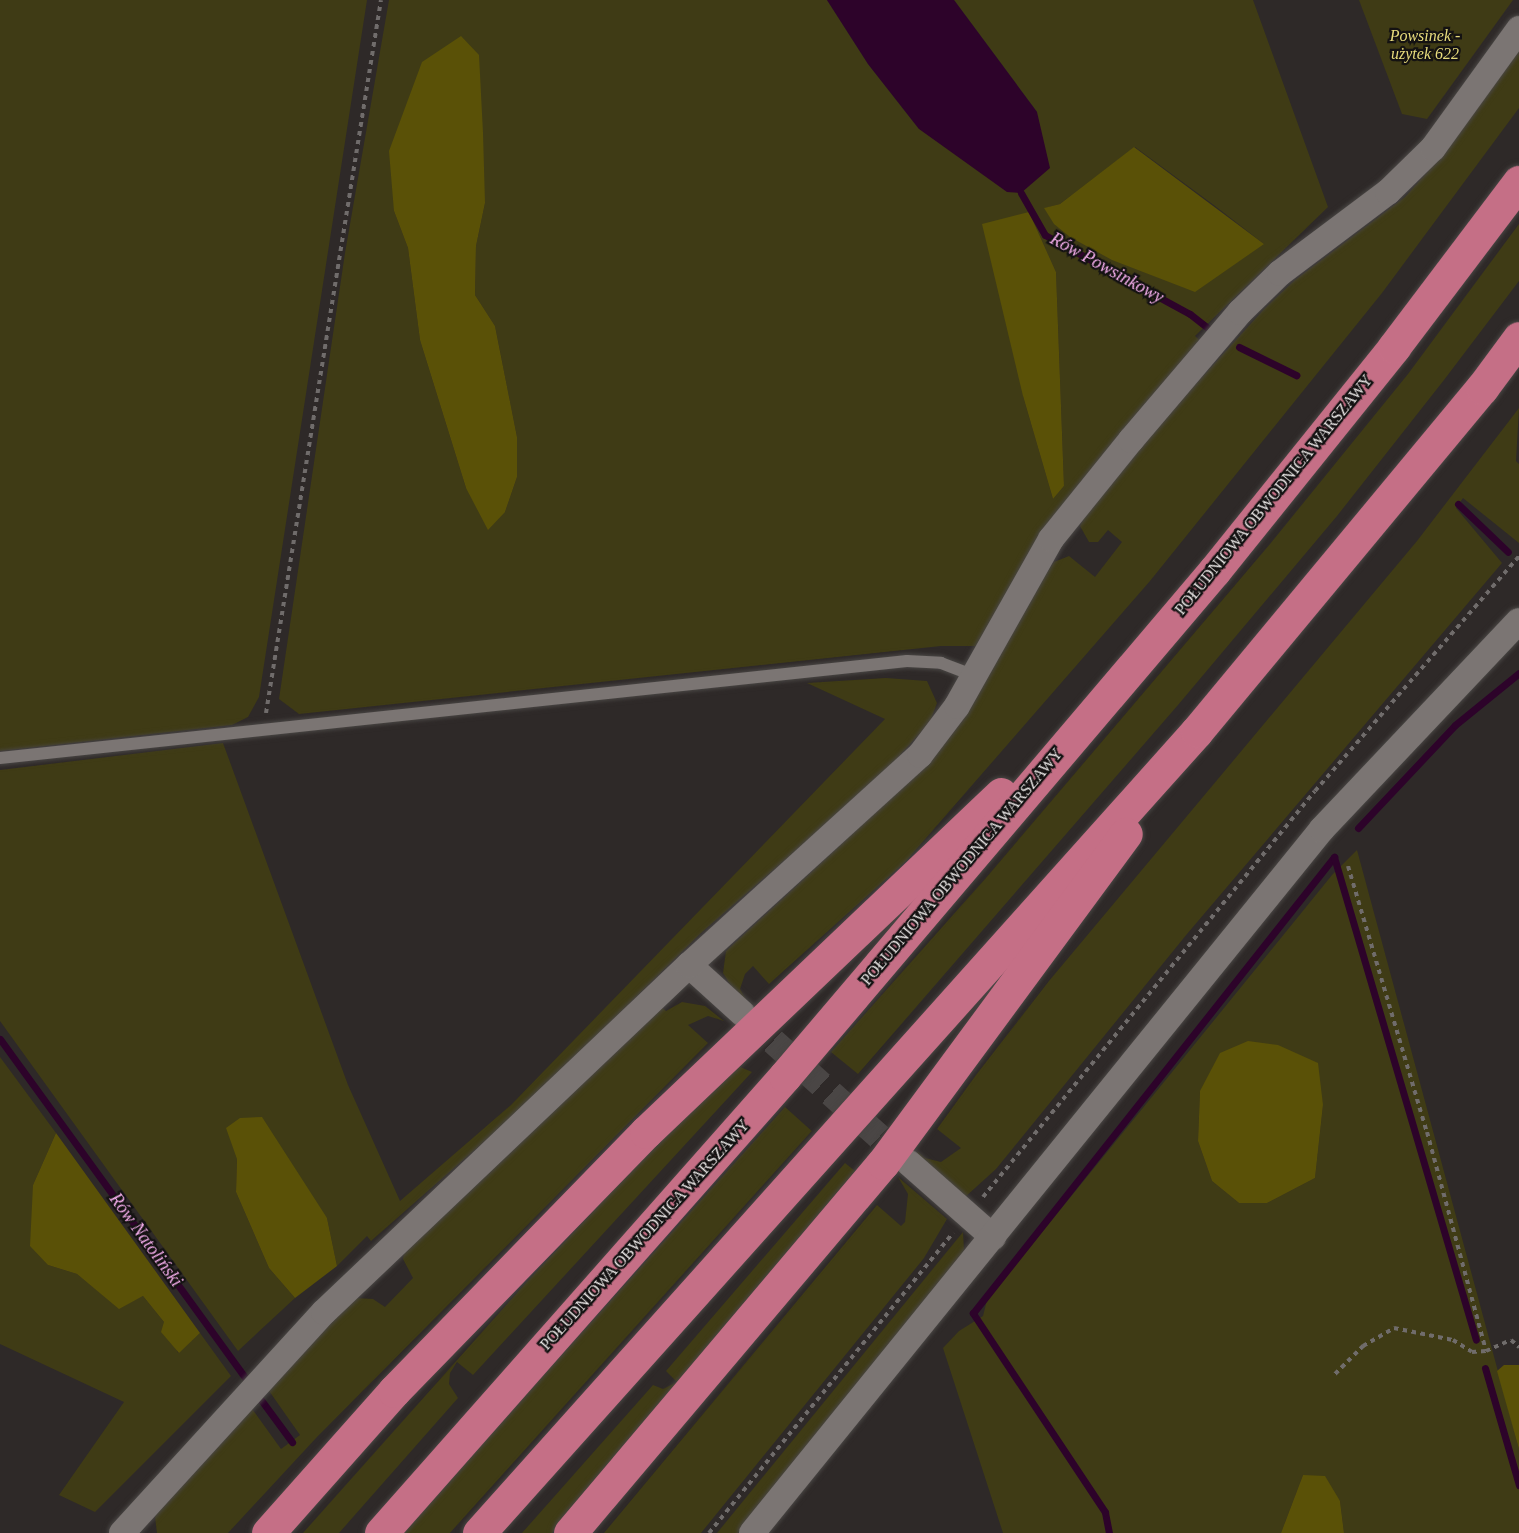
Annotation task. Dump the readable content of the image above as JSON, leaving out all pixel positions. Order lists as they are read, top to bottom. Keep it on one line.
{"streets":{"highway":["POŁUDNIOWA OBWODNICA WARSZAWY"]},"water":["Rów Powsinkowy","Rów Natoliński"],"parks":["Powsinek - użytek 622"]}
